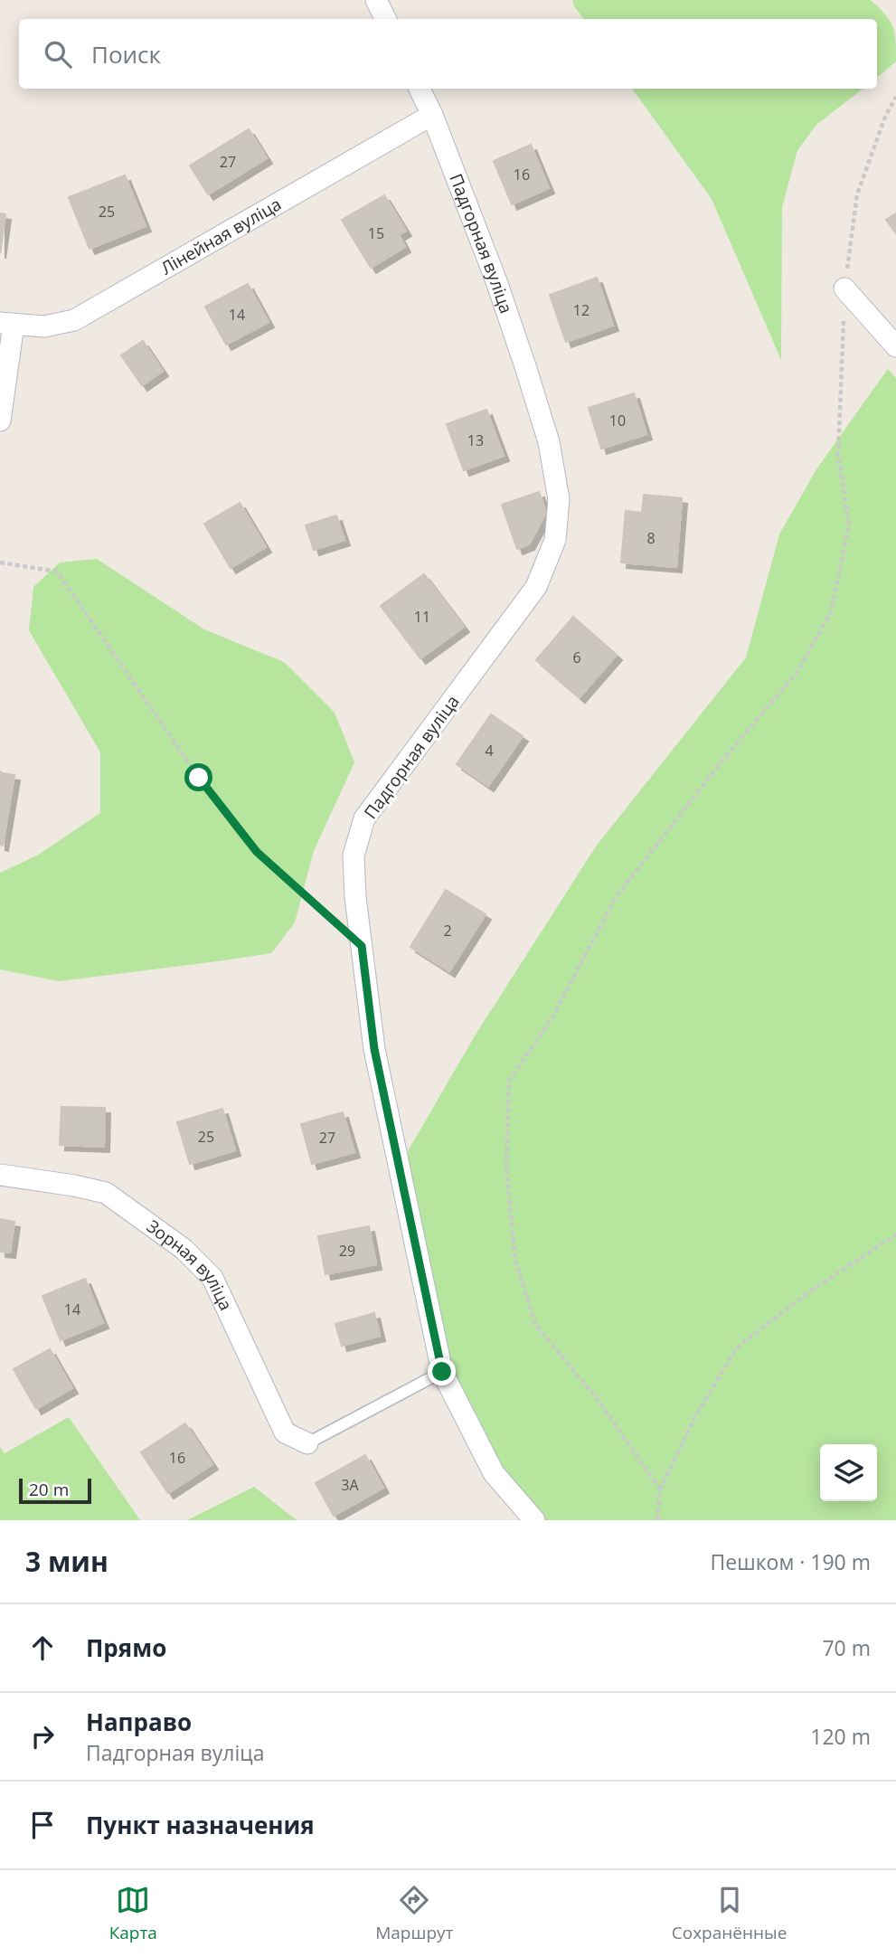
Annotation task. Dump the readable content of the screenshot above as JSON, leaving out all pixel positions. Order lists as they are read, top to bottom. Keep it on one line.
{"streets":{"street":["Лінейная вуліца","Падгорная вуліца","Зорная вуліца"]},"crossings":[["Лінейная вуліца","Падгорная вуліца"]],"house_numbers":["27","16","25","15","12","14","10","13","8","11","6","4","2","25","27","29","14","16","3А"],"scale_bar":"20 m","page":{"search":"Поиск","scale":"20 m","heading":["3 мин","Пешком · 190 m"],"list":[["Прямо","70 m"],["Направо","Падгорная вуліца","120 m"],"Пункт назначения"],"nav":["Карта","Маршрут","Сохранённые"]}}
